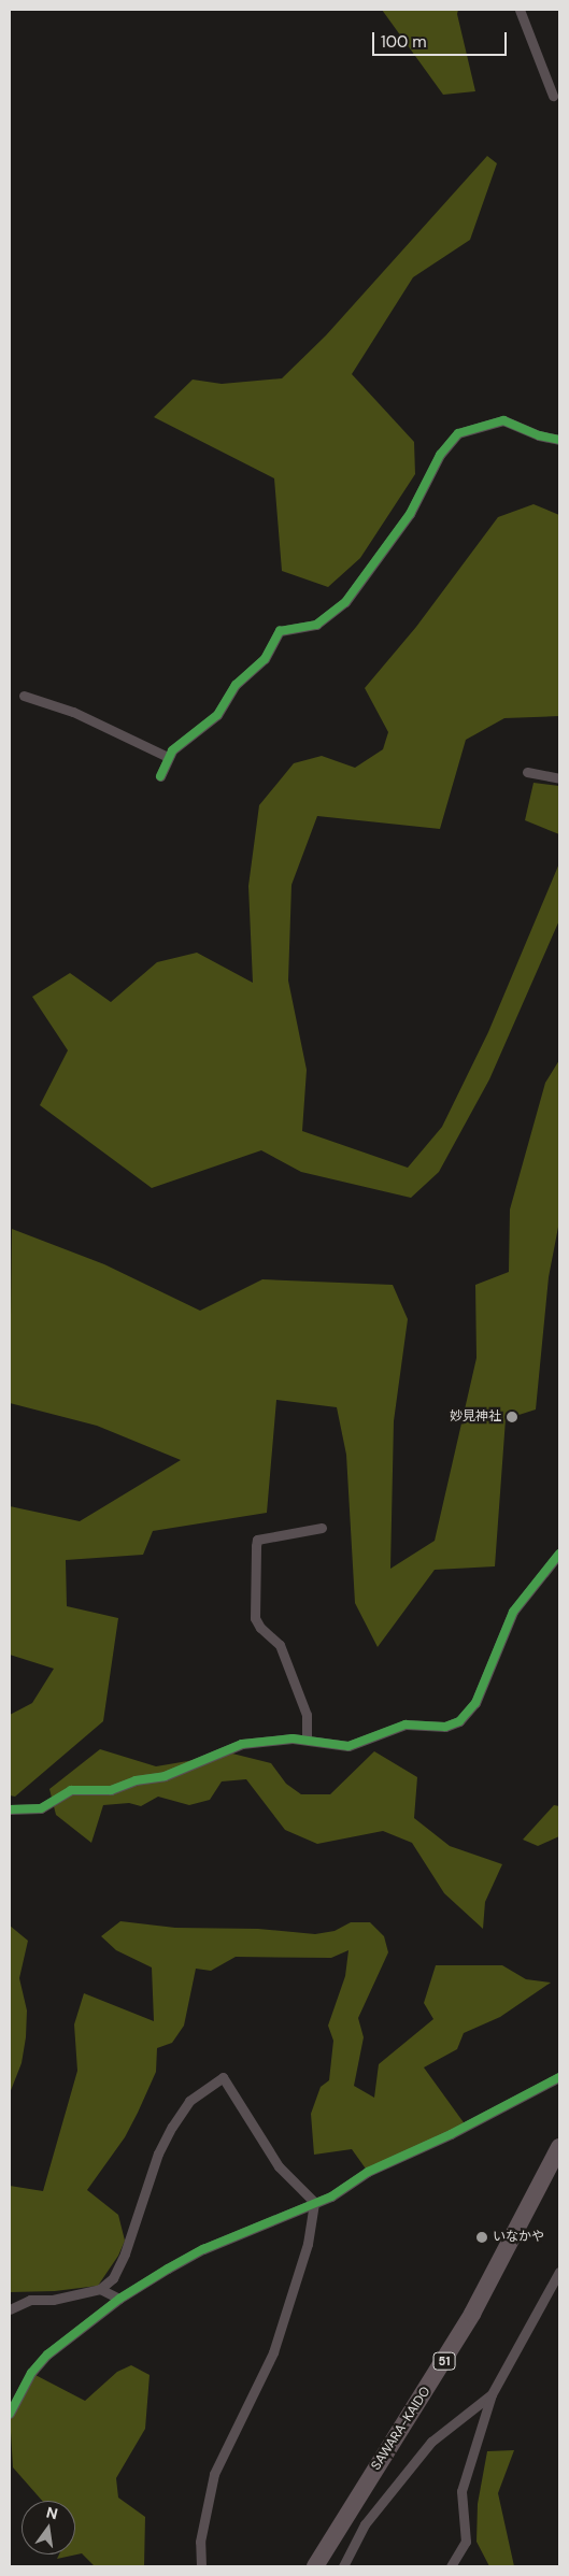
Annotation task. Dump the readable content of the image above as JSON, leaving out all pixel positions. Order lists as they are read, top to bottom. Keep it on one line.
{"streets":{"highway":["51","SAWARA-KAIDO"]},"places":["妙見神社","いなかや"],"scale_bar":"100 m","north":"top"}
